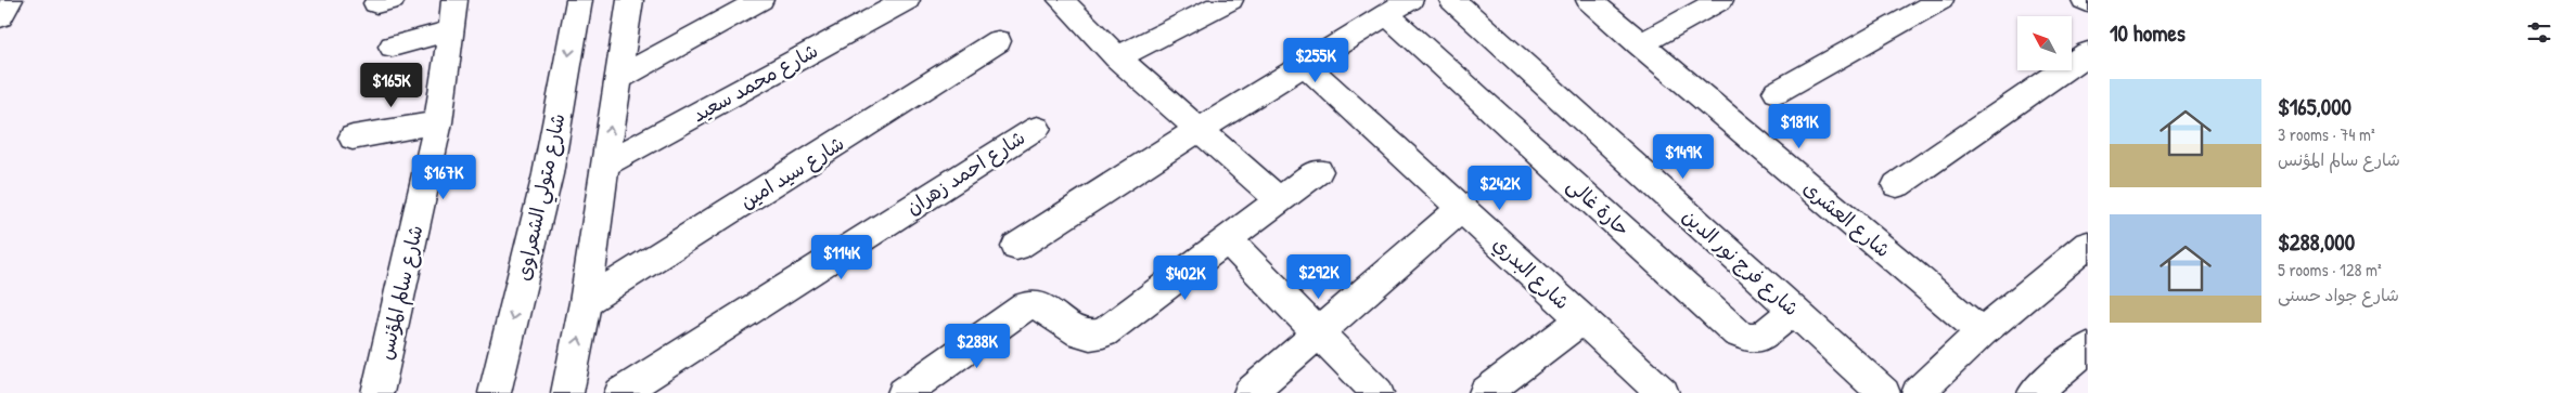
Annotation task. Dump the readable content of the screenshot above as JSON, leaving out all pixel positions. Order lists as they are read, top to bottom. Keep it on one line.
{"streets":{"street":["شارع محمد سعيد","شارع سيد امين","شارع احمد زهران","شارع متولي الشعراوى","حارة غالى","شارع العشرى","شارع فرج نور الدين","شارع البدري","شارع سالم المؤنس"]},"crossings":[["حارة غالى","شارع فرج نور الدين"]],"north":"top left","page":{"heading":"10 homes","price":["$255K","$165K","$181K","$149K","$167K","$242K","$114K","$292K","$402K","$288K"],"list":[{"name":"$165,000","note":"3 rooms · 74 m² · شارع سالم المؤنس"},{"name":"$288,000","note":"5 rooms · 128 m² · شارع جواد حسنى"}]}}
